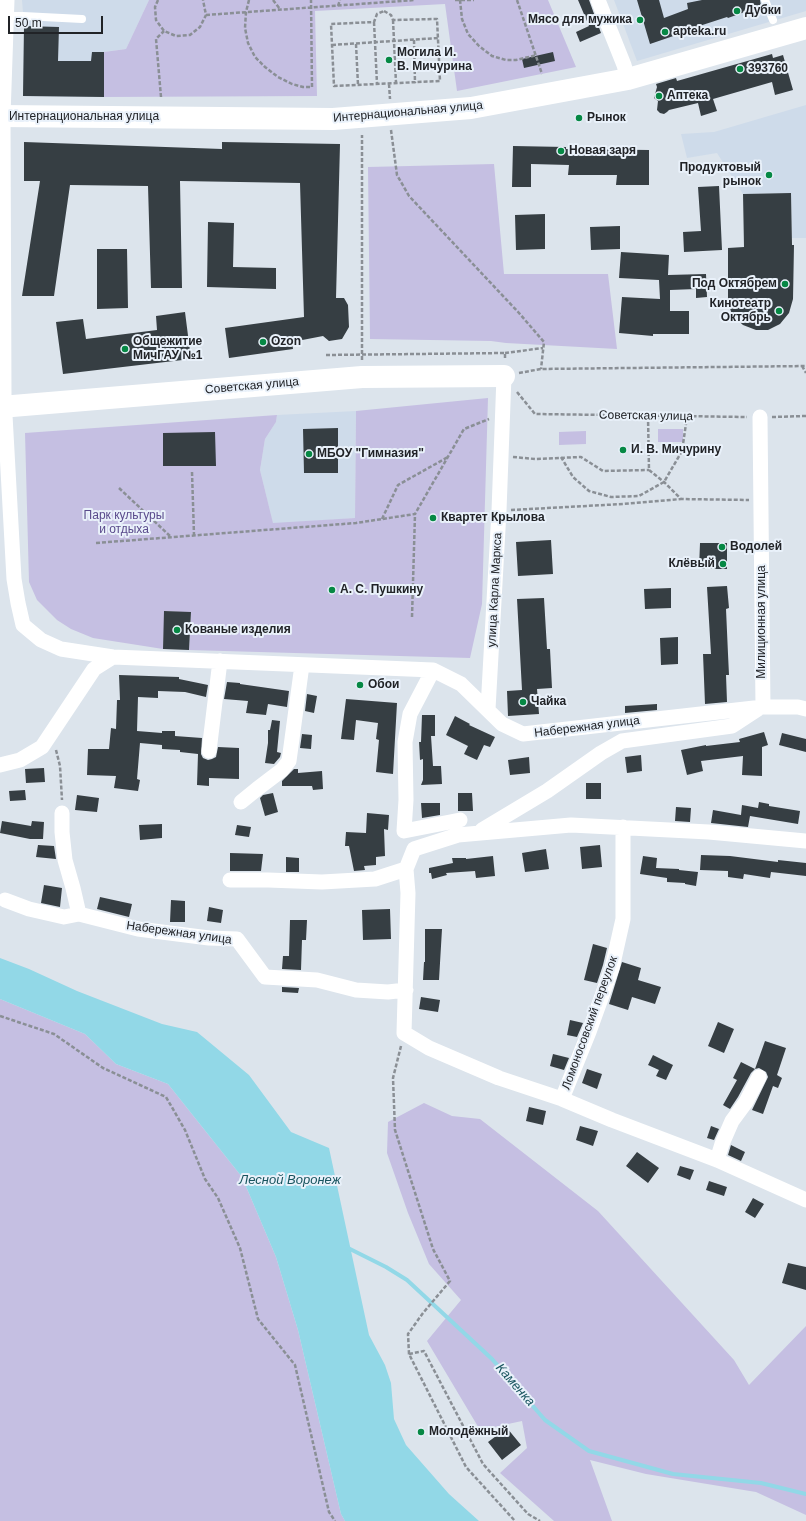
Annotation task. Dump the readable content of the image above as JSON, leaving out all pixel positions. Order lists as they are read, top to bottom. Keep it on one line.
{"streets":{"main road":["Интернациональная улица","Советская улица"],"street":["улица Карла Маркса","Милиционная улица","Набережная улица","Ломоносовский переулок"]},"crossings":[["Интернациональная улица","Набережная улица"],["Советская улица","улица Карла Маркса"],["Советская улица","Милиционная улица"],["Советская улица","Набережная улица"],["улица Карла Маркса","Набережная улица"],["Милиционная улица","Набережная улица"],["Набережная улица","Ломоносовский переулок"]],"water":["Лесной Воронеж","Каменка"],"parks":["Парк культуры и отдыха"],"places":["Дубки","Мясо для мужика","apteka.ru","Могила И. В. Мичурина","393760","Аптека","Рынок","Новая заря","Продуктовый рынок","Под Октябрем","Кинотеатр Октябрь","Ozon","Общежитие МичГАУ №1","И. В. Мичурину","МБОУ \"Гимназия\"","Квартет Крылова","Водолей","Клёвый","А. С. Пушкину","Кованые изделия","Обои","Чайка","Молодёжный"],"scale_bar":"50 m"}
